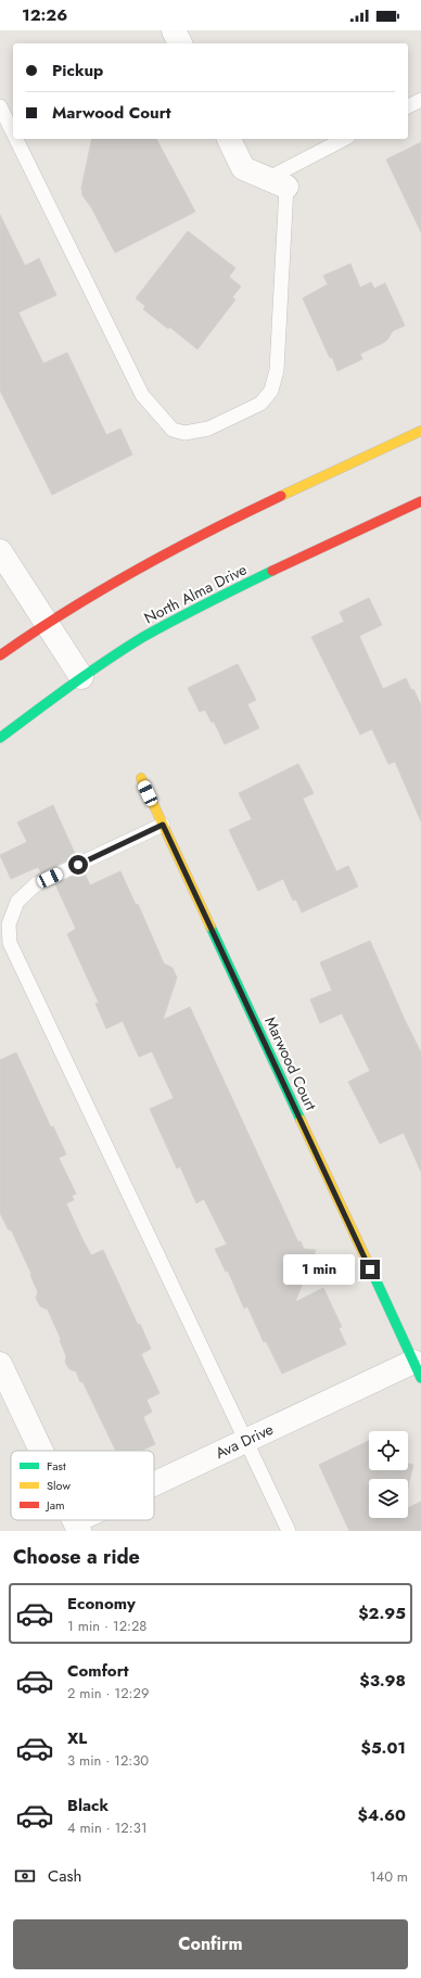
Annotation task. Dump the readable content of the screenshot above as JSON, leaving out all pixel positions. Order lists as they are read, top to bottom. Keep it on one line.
{"streets":{"main road":["North Alma Drive","Marwood Court"],"street":["Ava Drive"]},"crossings":[["Marwood Court","Ava Drive"]],"legend":["Fast","Slow","Jam"],"page":{"status":"12:26","banner":["Pickup","Marwood Court"],"bubble":"1 min","heading":"Choose a ride","list":[{"name":"Economy","note":"1 min · 12:28","value":"$2.95"},{"name":"Comfort","note":"2 min · 12:29","value":"$3.98"},{"name":"XL","note":"3 min · 12:30","value":"$5.01"},{"name":"Black","note":"4 min · 12:31","value":"$4.60"}],"pay":["Cash","140 m"],"buttons":"Confirm"}}
